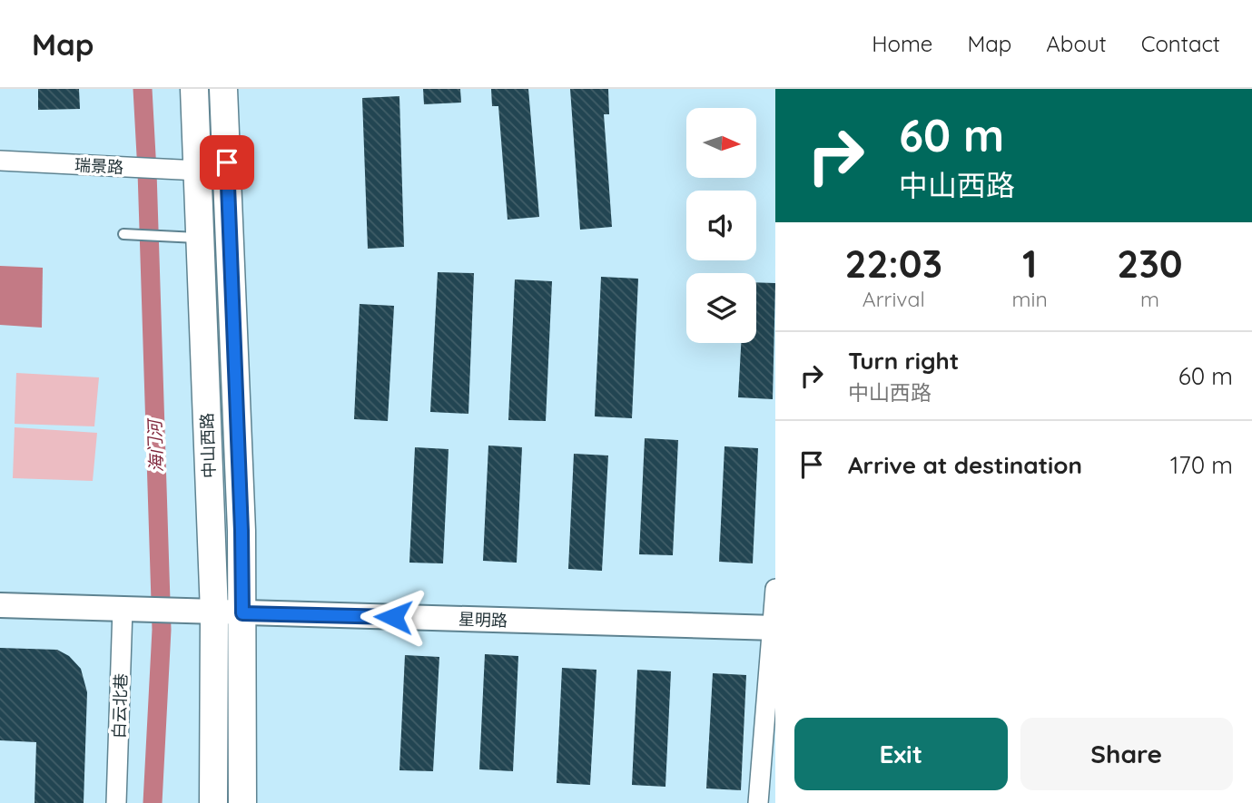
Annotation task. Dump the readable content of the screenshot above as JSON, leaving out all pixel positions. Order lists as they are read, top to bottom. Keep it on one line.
{"streets":{"main road":["中山西路"],"street":["瑞景路","星明路","白云北巷"]},"crossings":[["瑞景路","中山西路"],["中山西路","星明路"],["星明路","白云北巷"]],"water":["海门河"],"north":"right","page":{"header":"Map","nav":["Home","Map","About","Contact"],"turn":["60 m","中山西路"],"eta":["22:03","Arrival","1","min","230","m"],"list":[{"name":"Turn right","note":"中山西路","value":"60 m"},{"name":"Arrive at destination","value":"170 m"}],"buttons":["Exit","Share"]}}
